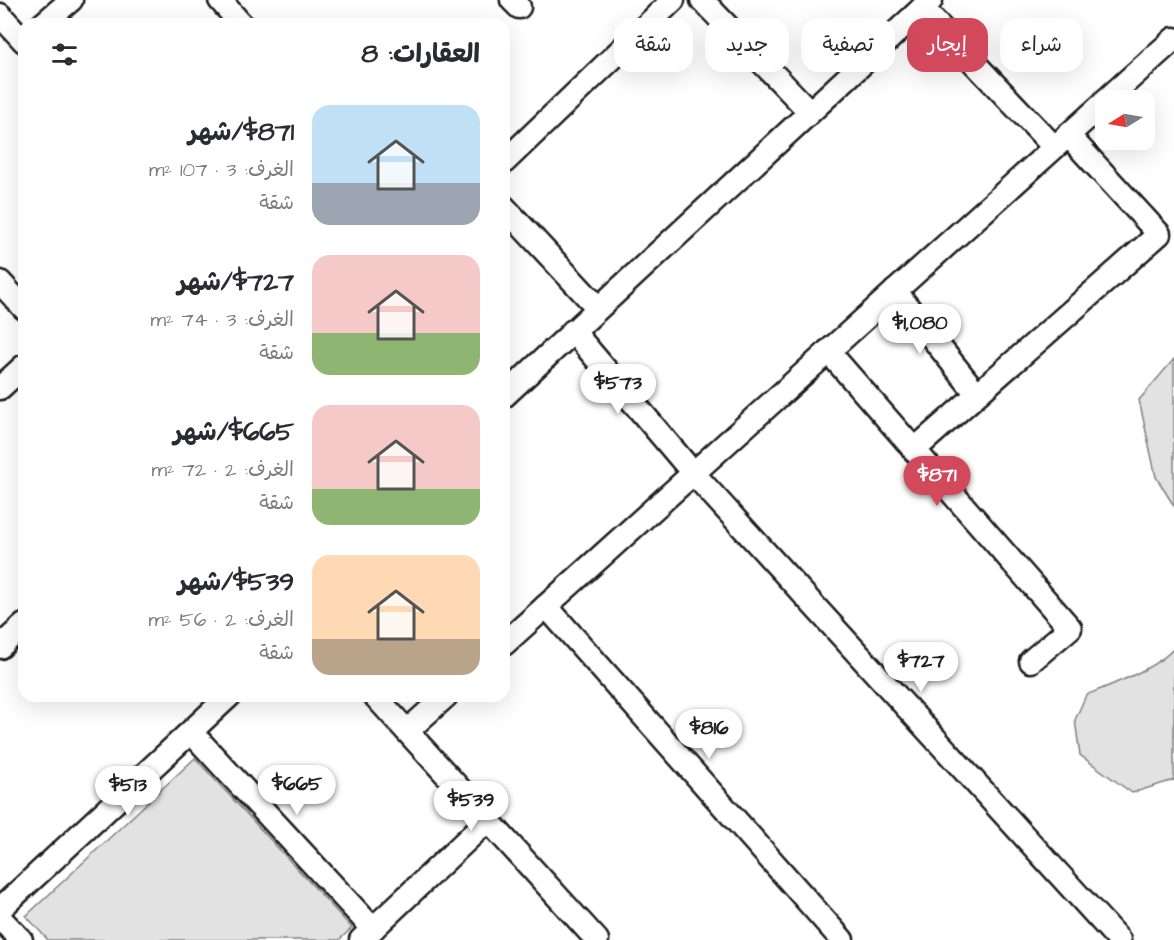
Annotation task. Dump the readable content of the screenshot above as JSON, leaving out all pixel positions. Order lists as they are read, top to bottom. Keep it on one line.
{"north":"left","page":{"chip":["شراء","إيجار","تصفية","جديد","شقة"],"heading":"العقارات: 8","list":[{"name":"$871/شهر","note":"الغرف: 3 · 107 m² · شقة"},{"name":"$727/شهر","note":"الغرف: 3 · 74 m² · شقة"},{"name":"$665/شهر","note":"الغرف: 2 · 72 m² · شقة"},{"name":"$539/شهر","note":"الغرف: 2 · 56 m² · شقة"}],"price":["$1,080","$573","$871","$727","$816","$665","$513","$539"]}}
